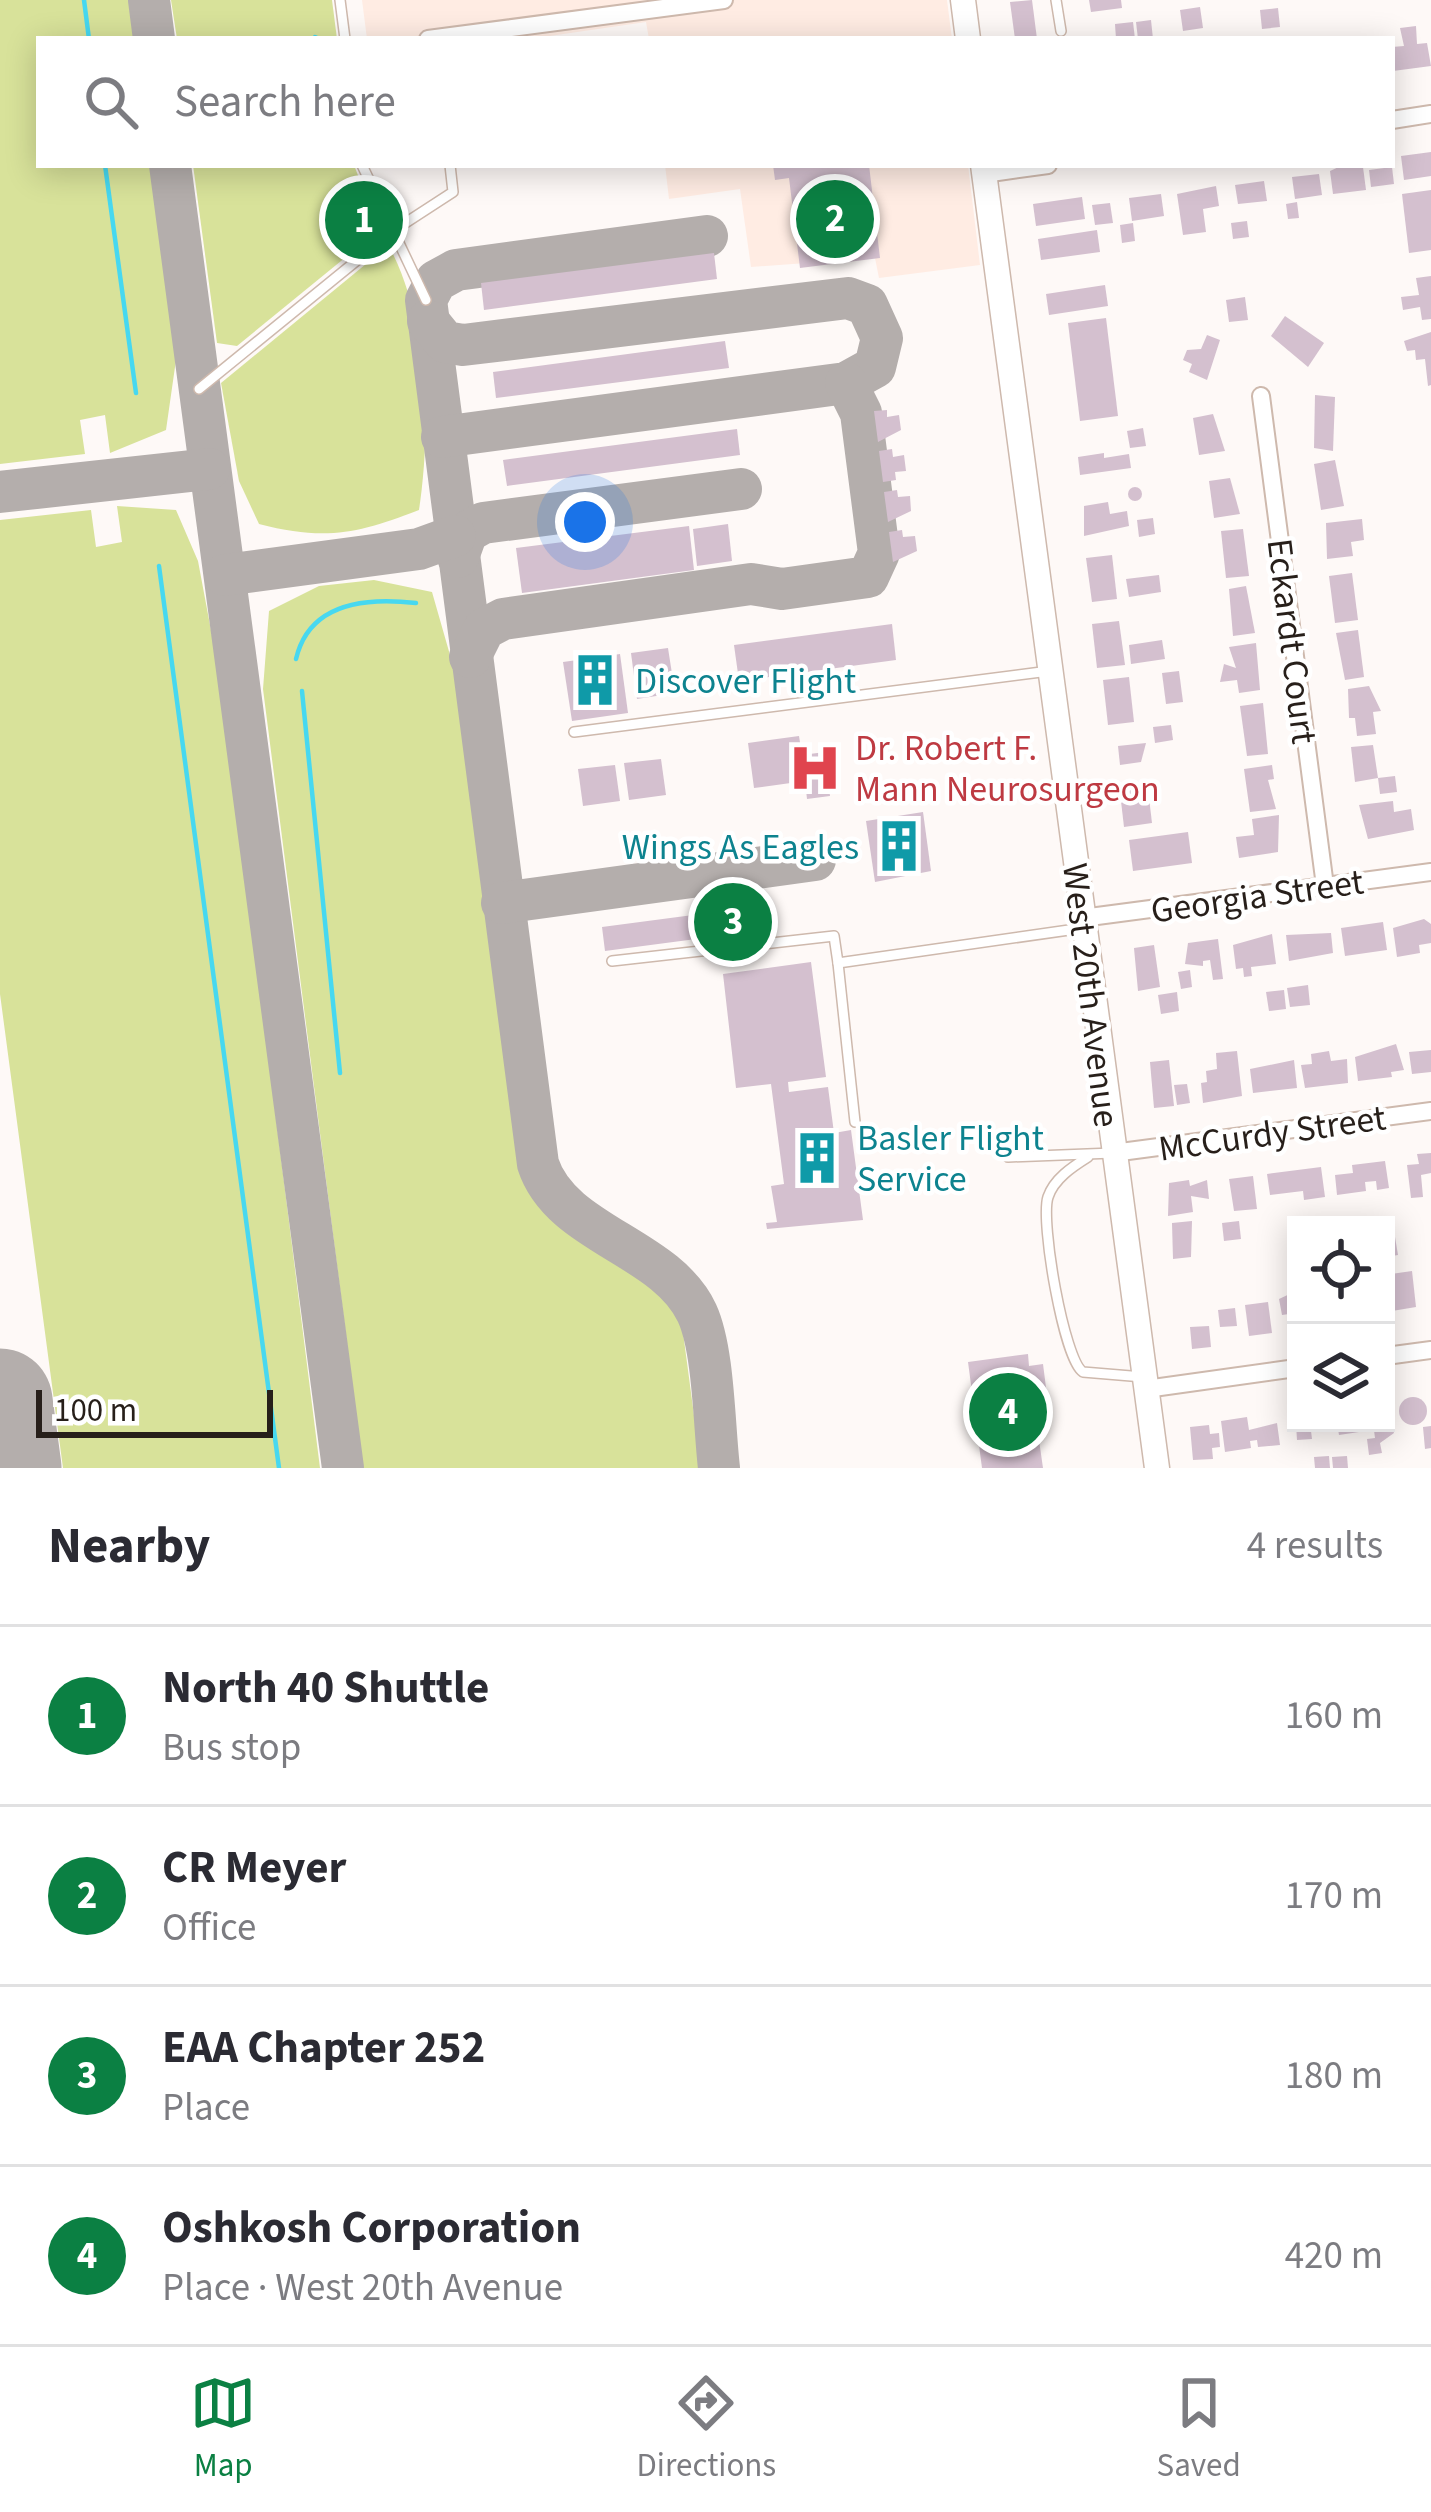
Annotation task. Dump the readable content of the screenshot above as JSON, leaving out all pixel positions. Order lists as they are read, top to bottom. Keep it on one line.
{"streets":{"main road":["West 20th Avenue"],"street":["Eckardt Court","Georgia Street","McCurdy Street"]},"crossings":[["Eckardt Court","Georgia Street"],["Georgia Street","West 20th Avenue"],["West 20th Avenue","McCurdy Street"]],"places":{"building":["Discover Flight","Wings As Eagles","Basler Flight Service"],"hospital":["Dr. Robert F. Mann Neurosurgeon"]},"scale_bar":"100 m","page":{"search":"Search here","pins":["2","1","3","4"],"scale":"100 m","heading":["Nearby","4 results"],"list":[{"mark":"1","name":"North 40 Shuttle","note":"Bus stop","value":"160 m"},{"mark":"2","name":"CR Meyer","note":"Office","value":"170 m"},{"mark":"3","name":"EAA Chapter 252","note":"Place","value":"180 m"},{"mark":"4","name":"Oshkosh Corporation","note":"Place · West 20th Avenue","value":"420 m"}],"nav":["Map","Directions","Saved"]}}
